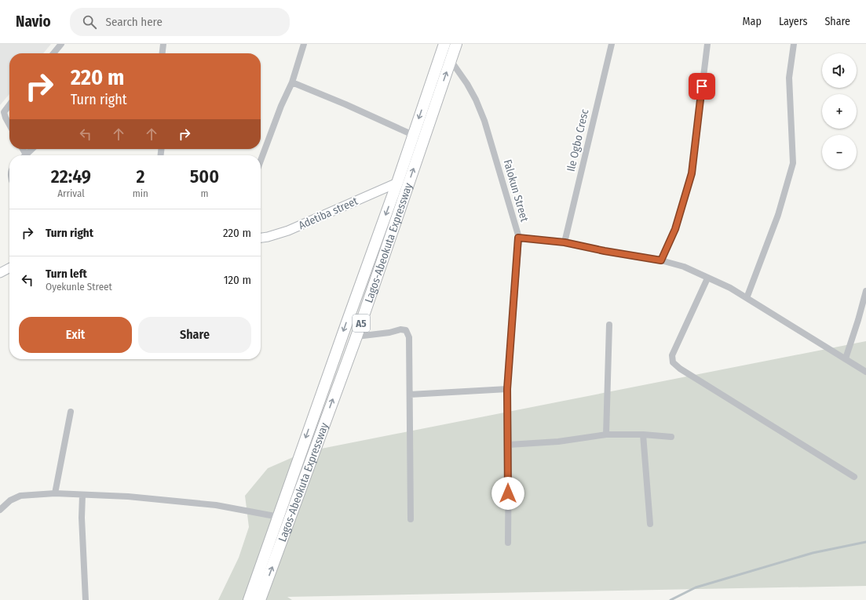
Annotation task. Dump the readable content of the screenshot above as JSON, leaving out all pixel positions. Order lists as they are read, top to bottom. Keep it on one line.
{"streets":{"highway":["Lagos-Abeokuta Expressway","A5"],"street":["Ile Ogbo Cresc","Falokun Street","Adetiba street"]},"crossings":[["Falokun Street","Lagos-Abeokuta Expressway"],["Adetiba street","Lagos-Abeokuta Expressway"]],"page":{"header":"Navio","search":"Search here","nav":["Map","Layers","Share"],"map_buttons":["+","−"],"turn":["220 m","Turn right"],"eta":["22:49","Arrival","2","min","500","m"],"list":[{"name":"Turn right","value":"220 m"},{"name":"Turn left","note":"Oyekunle Street","value":"120 m"}],"buttons":["Exit","Share"]}}
